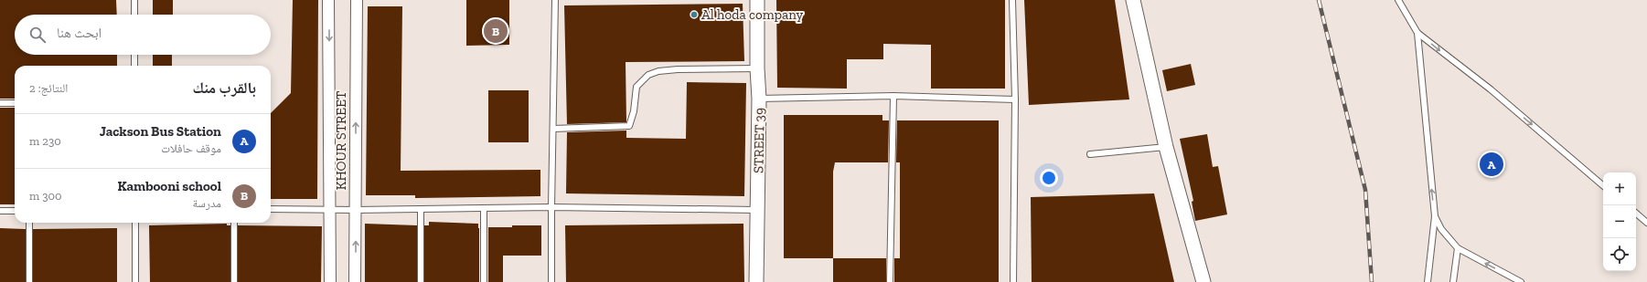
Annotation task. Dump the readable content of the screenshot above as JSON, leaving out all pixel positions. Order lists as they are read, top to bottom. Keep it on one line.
{"streets":{"street":["KHOUR STREET","STREET 39"]},"places":["Al hoda company"],"page":{"search":"ابحث هنا","pins":["B","A"],"heading":["بالقرب منك","النتائج: 2"],"list":[{"mark":"A","name":"Jackson Bus Station","note":"موقف حافلات","value":"230 m"},{"mark":"B","name":"Kambooni school","note":"مدرسة","value":"300 m"}],"map_buttons":["+","−"]}}
